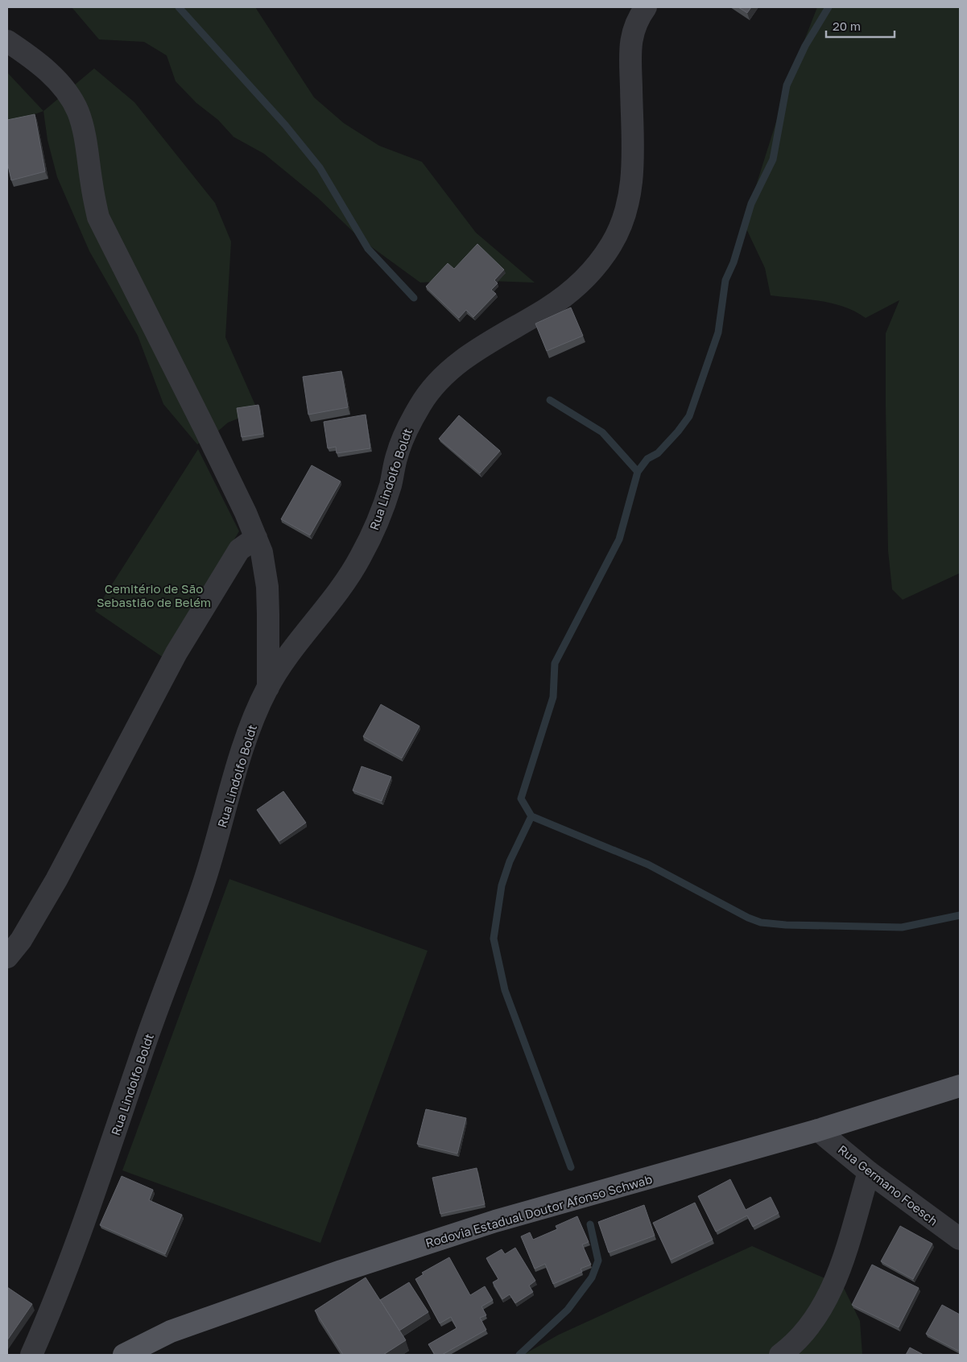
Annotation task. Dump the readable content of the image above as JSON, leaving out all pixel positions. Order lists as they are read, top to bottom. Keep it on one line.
{"streets":{"main road":["Rodovia Estadual Doutor Afonso Schwab"],"street":["Rua Lindolfo Boldt","Rua Germano Foesch"]},"crossings":[["Rua Germano Foesch","Rodovia Estadual Doutor Afonso Schwab"]],"parks":["Cemitério de São Sebastião de Belém"],"scale_bar":"20 m"}
